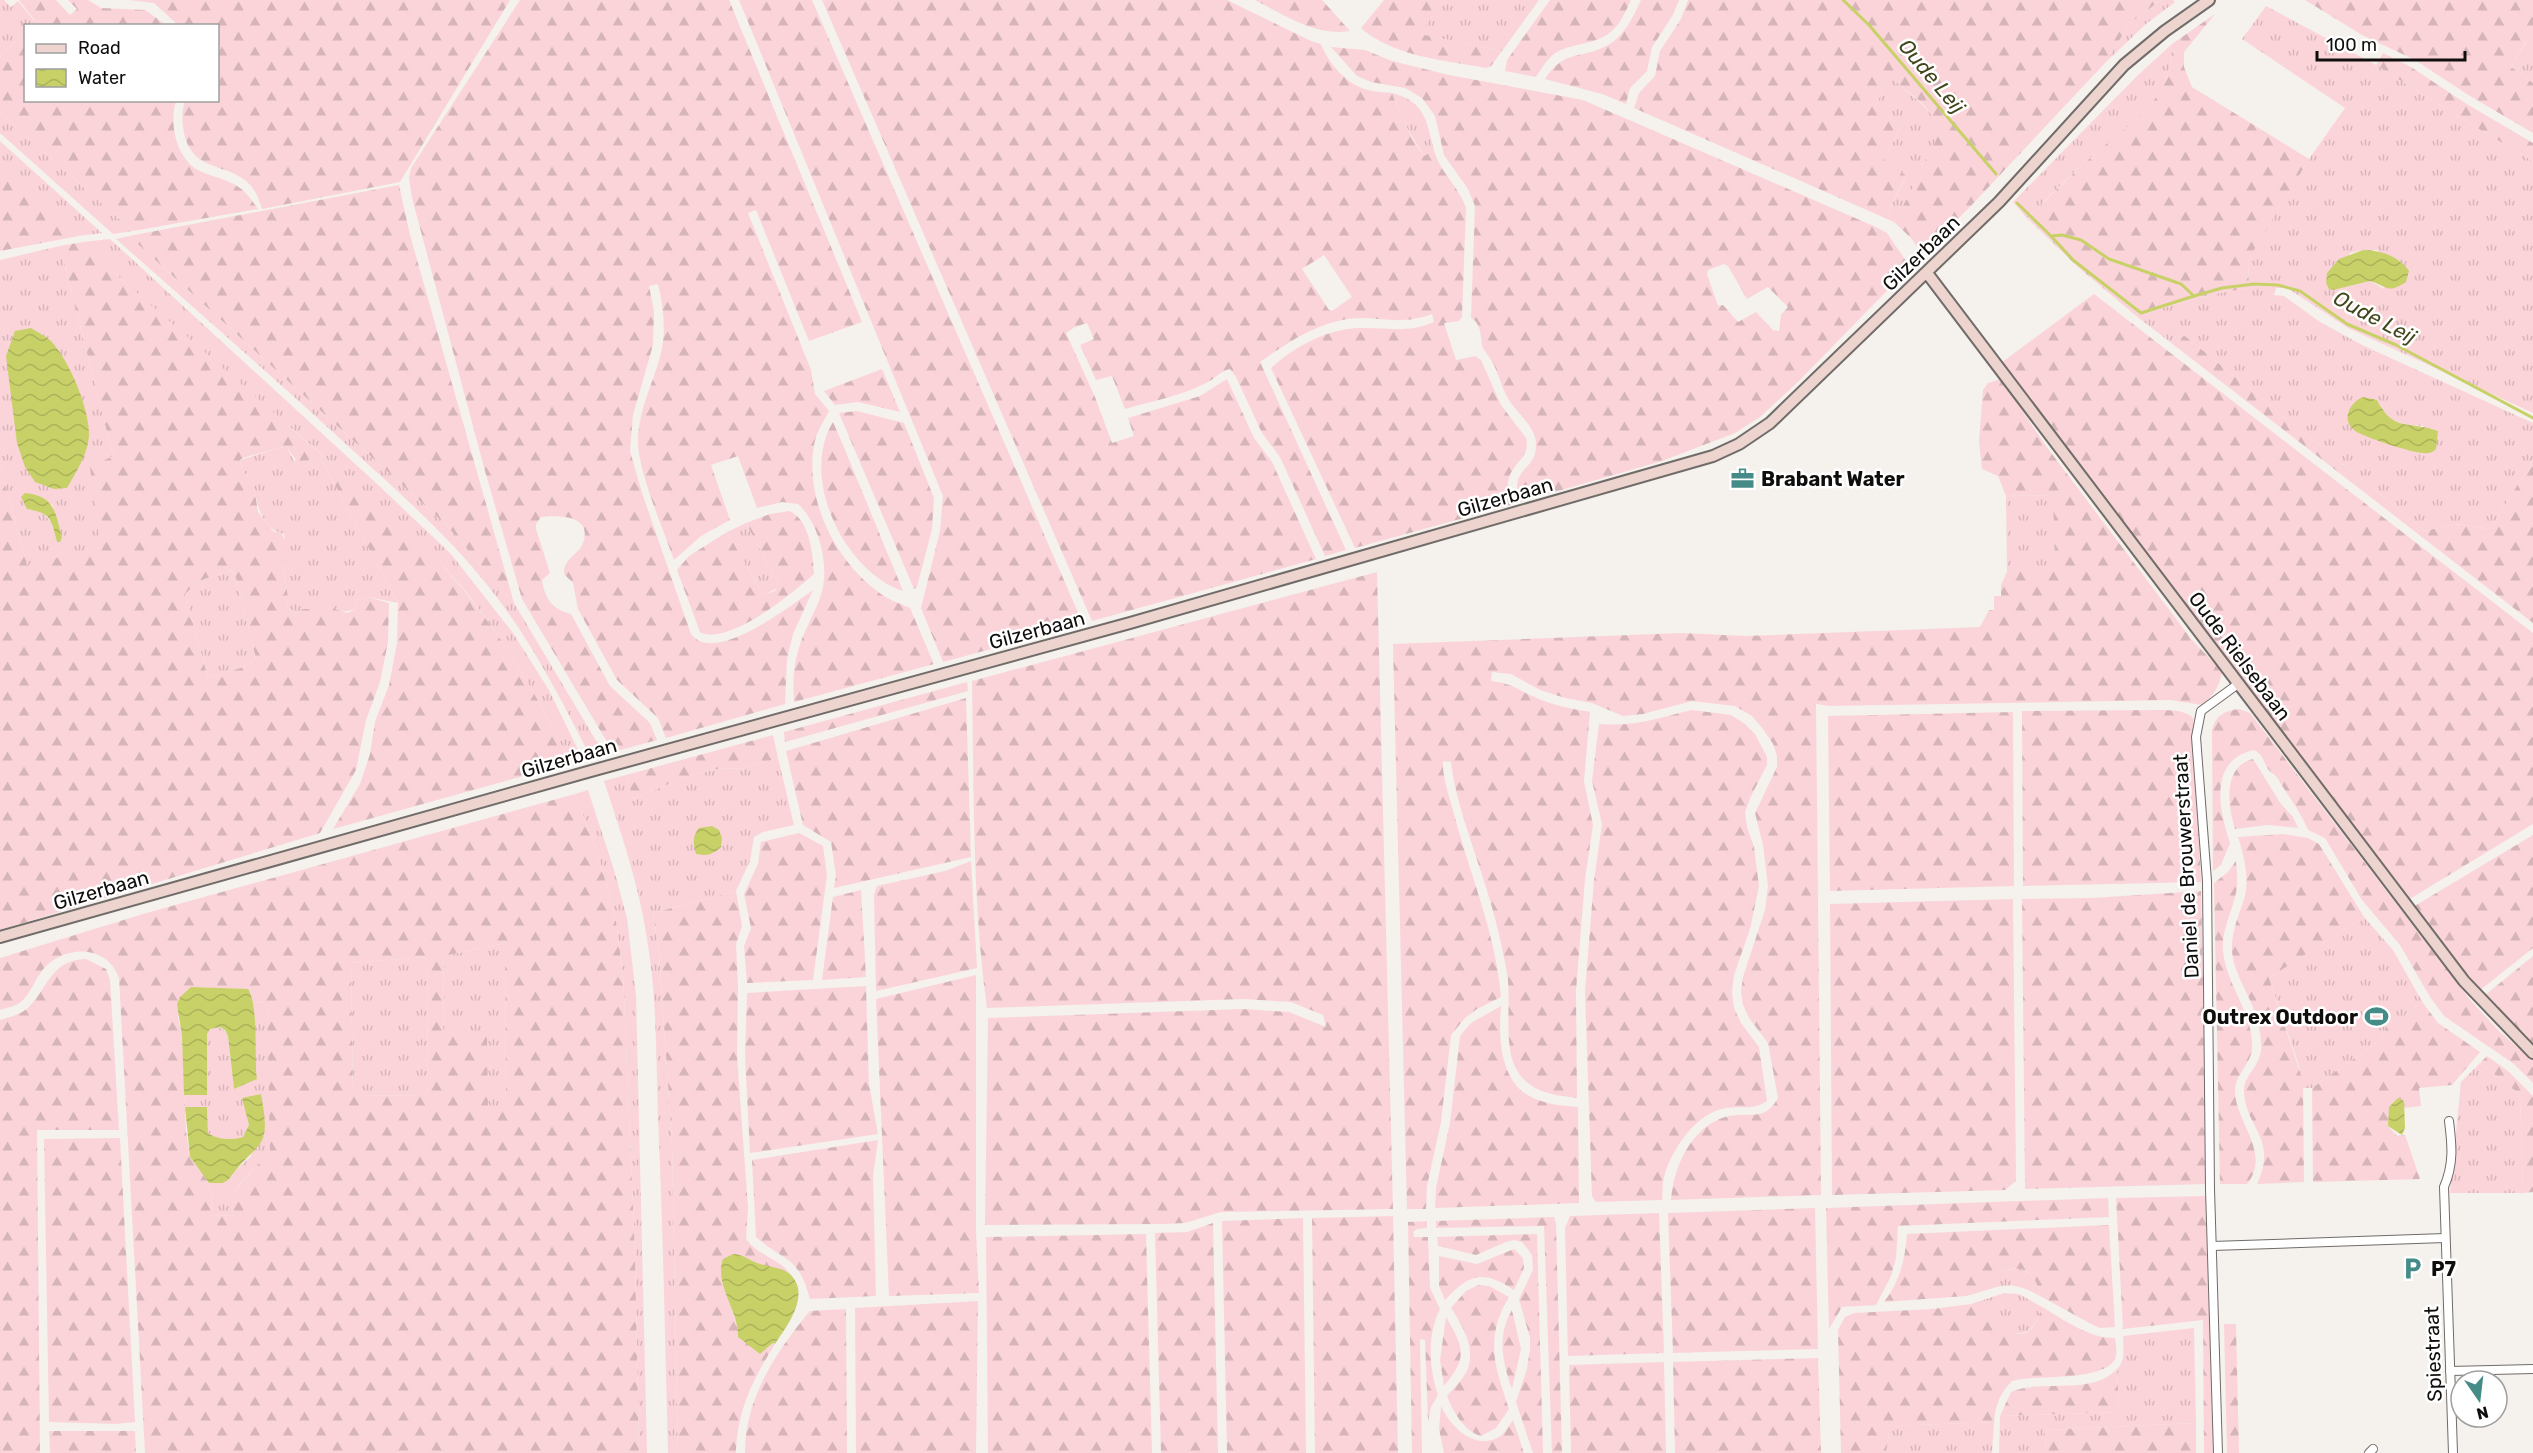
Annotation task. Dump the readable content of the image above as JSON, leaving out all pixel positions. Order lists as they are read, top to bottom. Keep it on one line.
{"streets":{"street":["Gilzerbaan","Oude Rielsebaan","Daniel de Brouwerstraat","Spiestraat"]},"crossings":[["Gilzerbaan","Oude Rielsebaan"],["Oude Rielsebaan","Daniel de Brouwerstraat"]],"water":["Oude Leij"],"places":{"office":["Brabant Water"],"sports":["Outrex Outdoor"],"parking":["P7"]},"legend":["Road","Water"],"scale_bar":"100 m","north":"bottom"}
